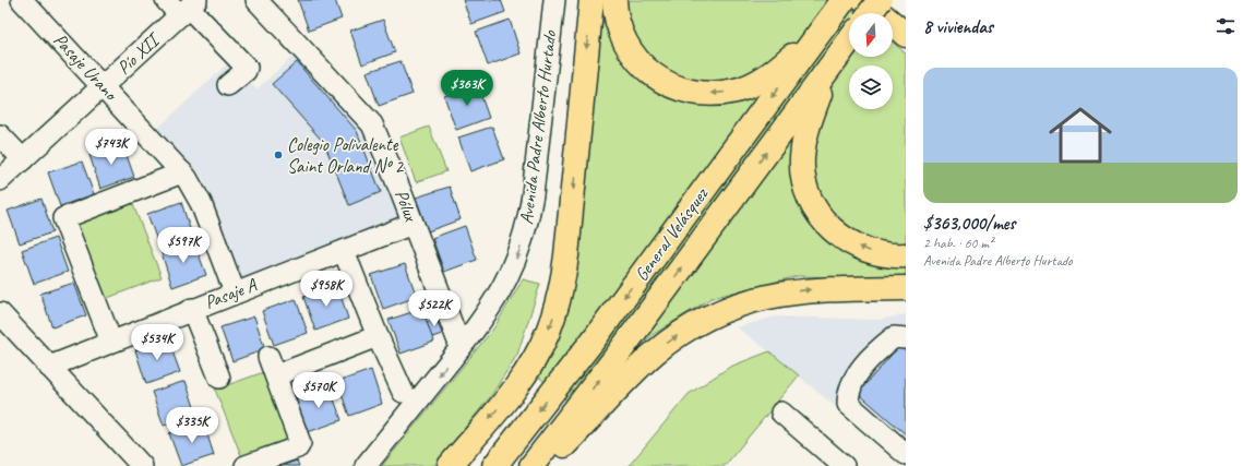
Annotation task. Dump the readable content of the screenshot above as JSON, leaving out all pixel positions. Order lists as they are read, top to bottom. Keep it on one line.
{"streets":{"main road":["General Velásquez"],"street":["Pío XII","Pasaje Urano","Avenida Padre Alberto Hurtado","Pólux","Pasaje A"]},"crossings":[["Pío XII","Pasaje Urano"],["Pasaje Urano","Pasaje A"],["Avenida Padre Alberto Hurtado","Pólux"],["Pólux","Pasaje A"]],"one_way":["Avenida Padre Alberto Hurtado"],"places":["Colegio Polivalente Saint Orland Nº 2"],"north":"bottom","page":{"heading":"8 viviendas","list":[{"name":"$363,000/mes","note":"2 hab. · 60 m² · Avenida Padre Alberto Hurtado"}],"price":["$363K","$743K","$597K","$958K","$522K","$534K","$570K","$335K"]}}
